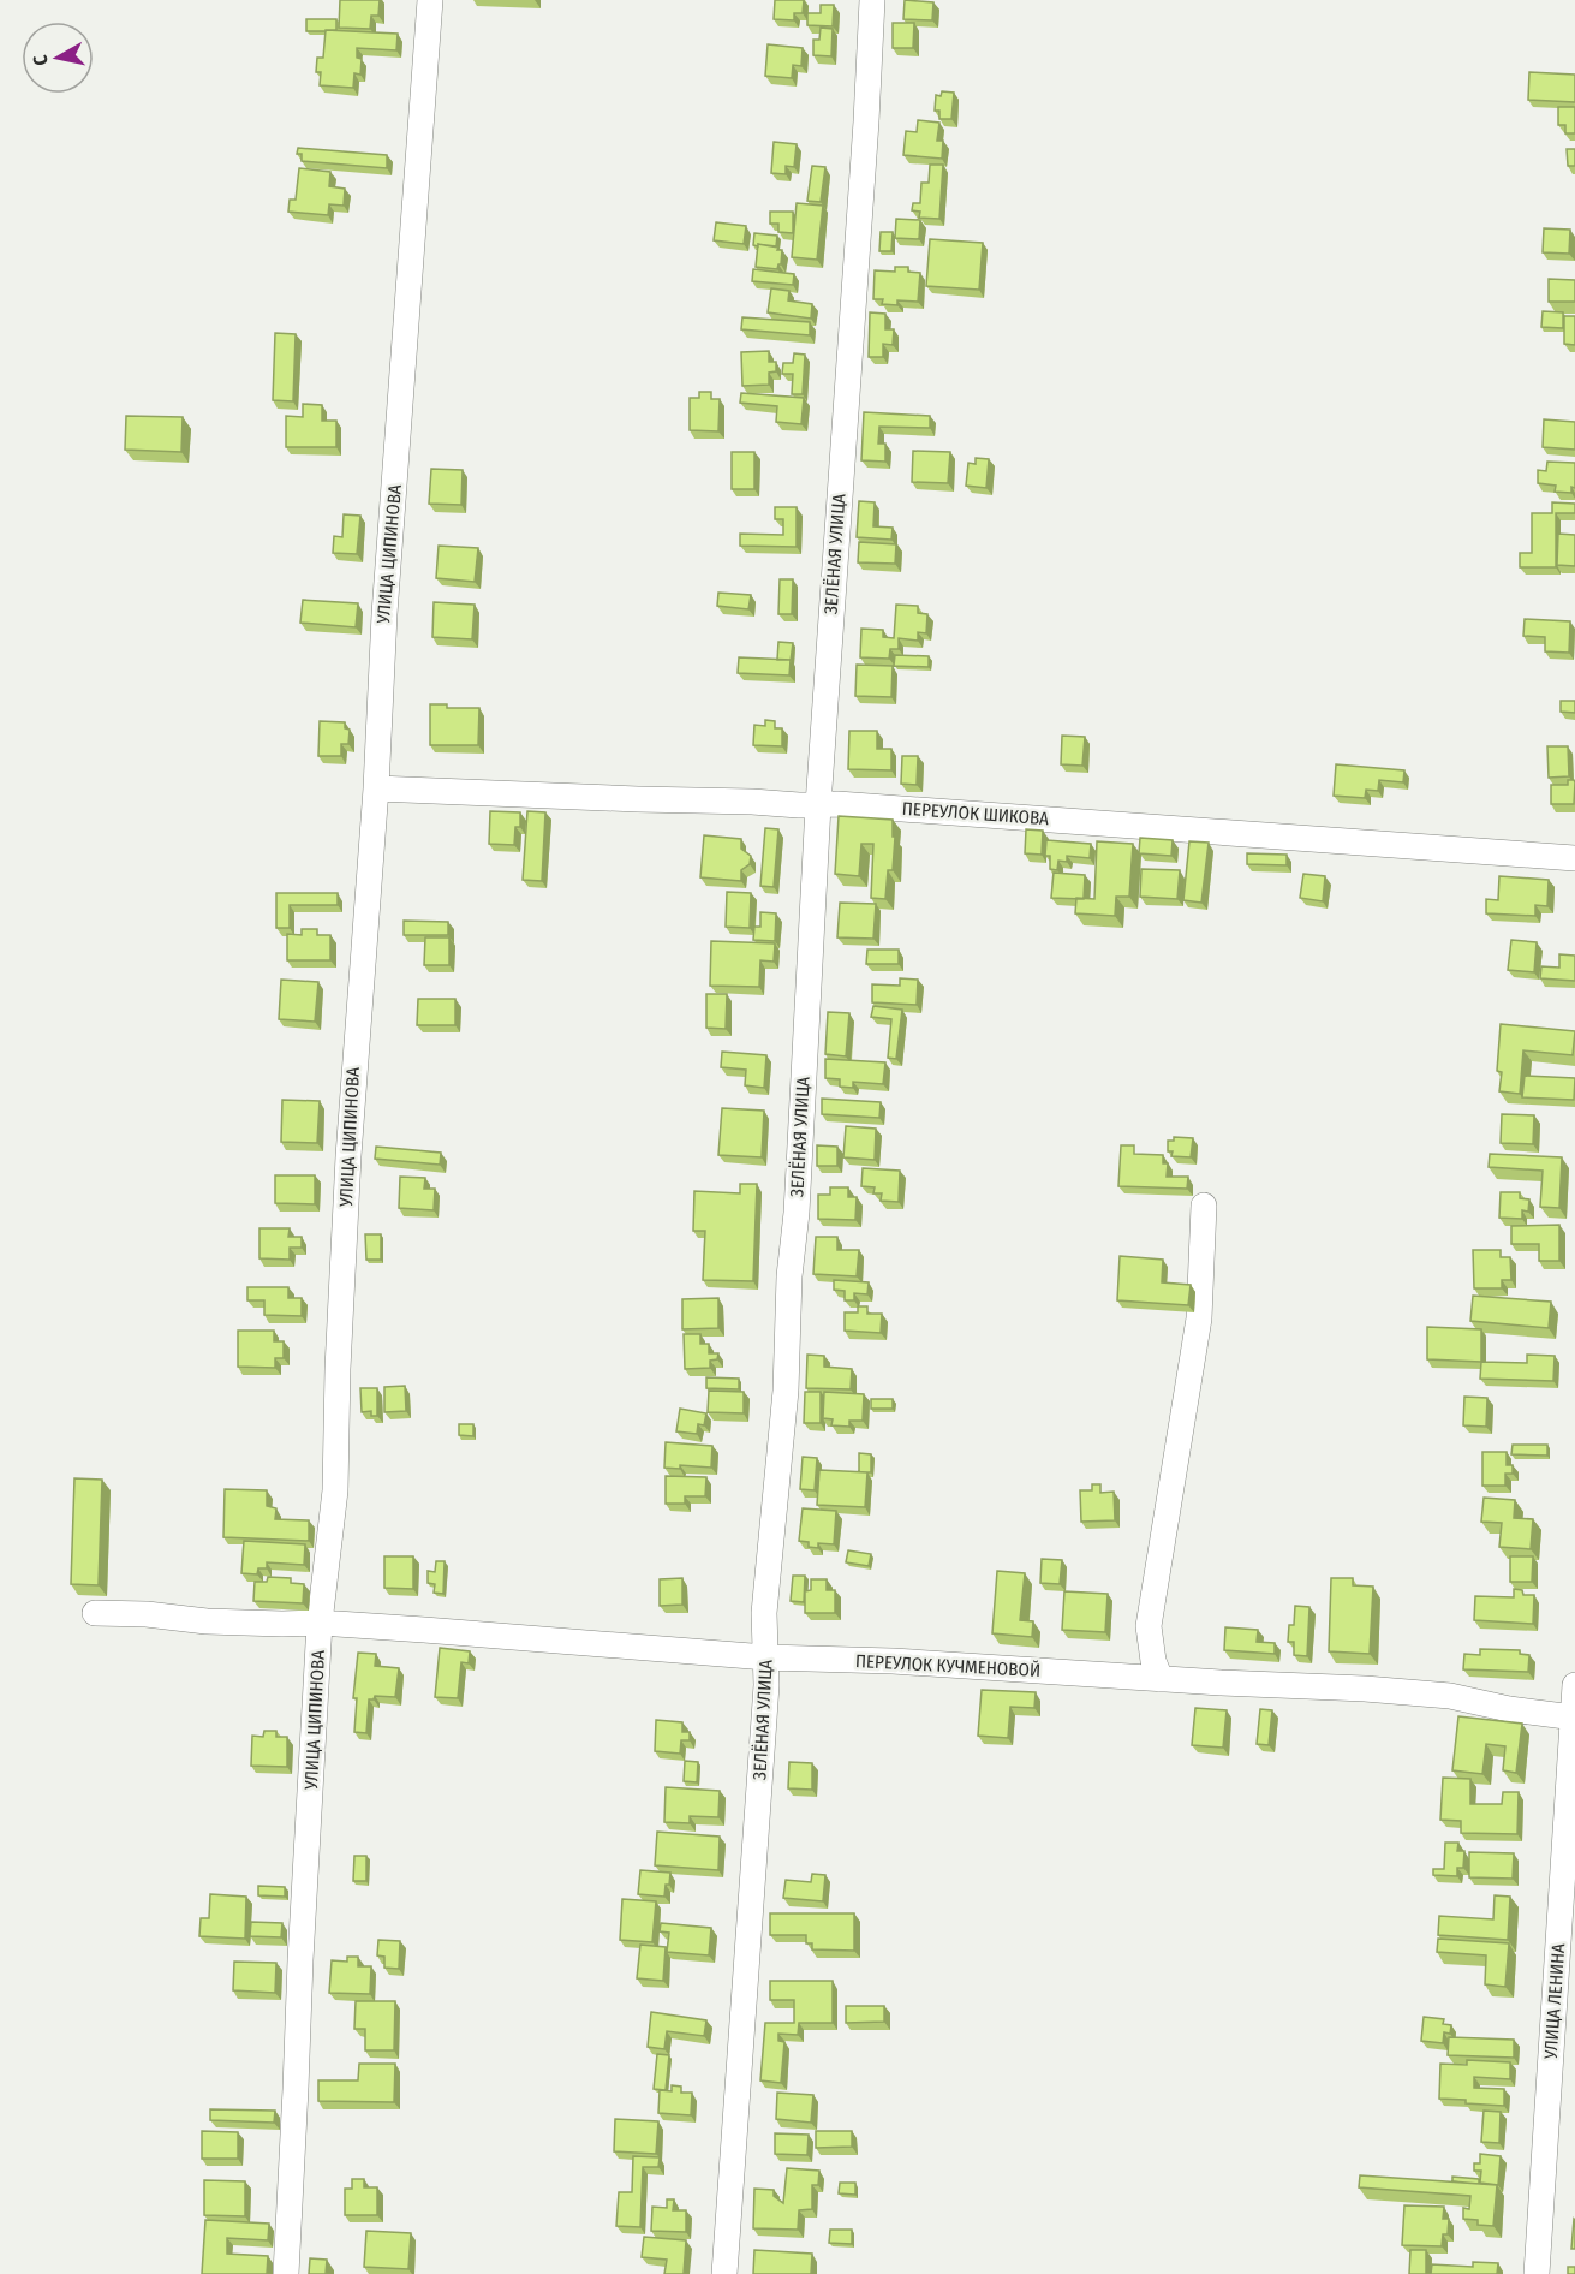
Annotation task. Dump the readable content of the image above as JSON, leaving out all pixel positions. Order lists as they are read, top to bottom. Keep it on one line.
{"streets":{"street":["УЛИЦА ЦИПИНОВА","ЗЕЛЁНАЯ УЛИЦА","ПЕРЕУЛОК ШИКОВА","ПЕРЕУЛОК КУЧМЕНОВОЙ","УЛИЦА ЛЕНИНА"]},"crossings":[["УЛИЦА ЦИПИНОВА","ПЕРЕУЛОК ШИКОВА"],["УЛИЦА ЦИПИНОВА","ПЕРЕУЛОК КУЧМЕНОВОЙ"],["ЗЕЛЁНАЯ УЛИЦА","ПЕРЕУЛОК ШИКОВА"],["ЗЕЛЁНАЯ УЛИЦА","ПЕРЕУЛОК КУЧМЕНОВОЙ"],["ПЕРЕУЛОК КУЧМЕНОВОЙ","УЛИЦА ЛЕНИНА"]],"north":"left"}
